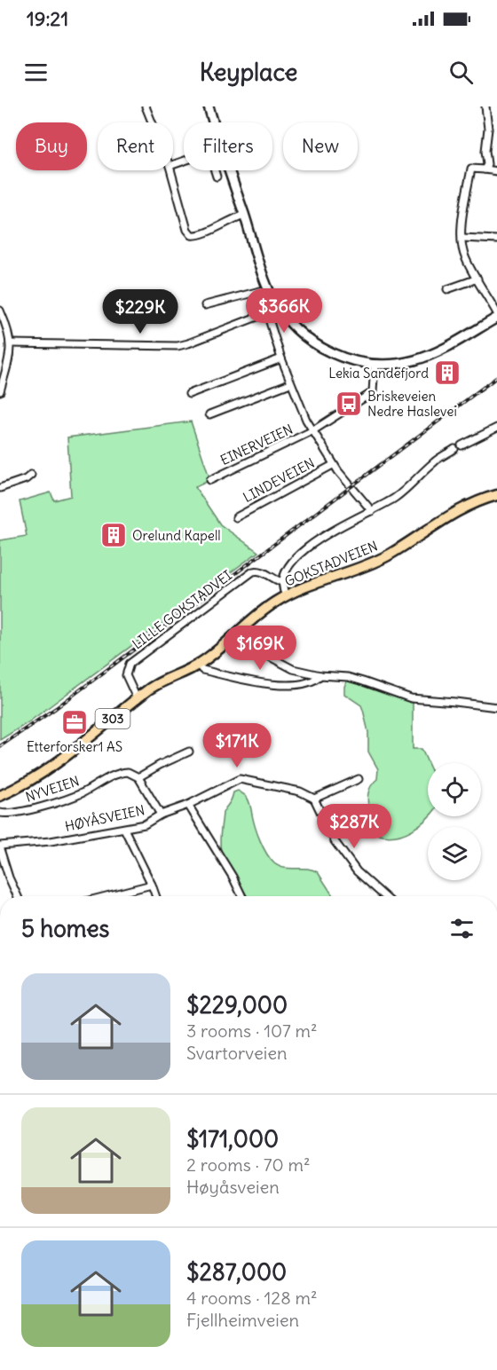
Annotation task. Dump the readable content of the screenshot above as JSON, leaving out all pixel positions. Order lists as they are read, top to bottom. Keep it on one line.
{"streets":{"main road":["GOKSTADVEIEN","303"],"street":["EINERVEIEN","LINDEVEIEN","LILLE GOKSTADVEI","NYVEIEN","HØYÅSVEIEN"]},"crossings":[["GOKSTADVEIEN","LILLE GOKSTADVEI"]],"places":{"building":["Lekia Sandefjord","Orelund Kapell"],"bus stop":["Briskeveien Nedre Haslevei"],"office":["Etterforsker1 AS"]},"page":{"status":"19:21","header":"Keyplace","chip":["Buy","Rent","Filters","New"],"price":["$366K","$229K","$169K","$171K","$287K"],"heading":"5 homes","list":[{"name":"$229,000","note":"3 rooms · 107 m² · Svartorveien"},{"name":"$171,000","note":"2 rooms · 70 m² · Høyåsveien"},{"name":"$287,000","note":"4 rooms · 128 m² · Fjellheimveien"}]}}
